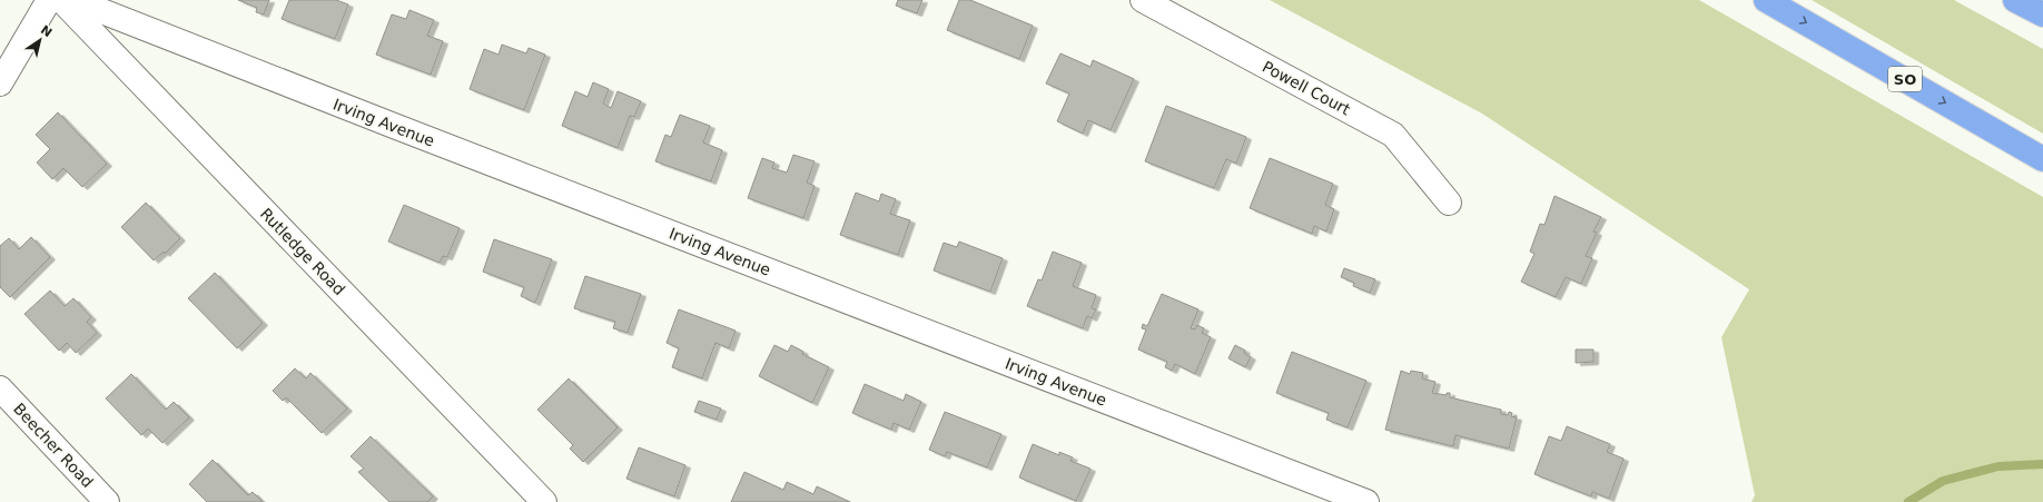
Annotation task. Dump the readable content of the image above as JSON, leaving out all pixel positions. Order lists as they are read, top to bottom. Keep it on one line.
{"streets":{"highway":["SO"],"street":["Powell Court","Irving Avenue","Rutledge Road","Beecher Road"]},"north":"top right"}
